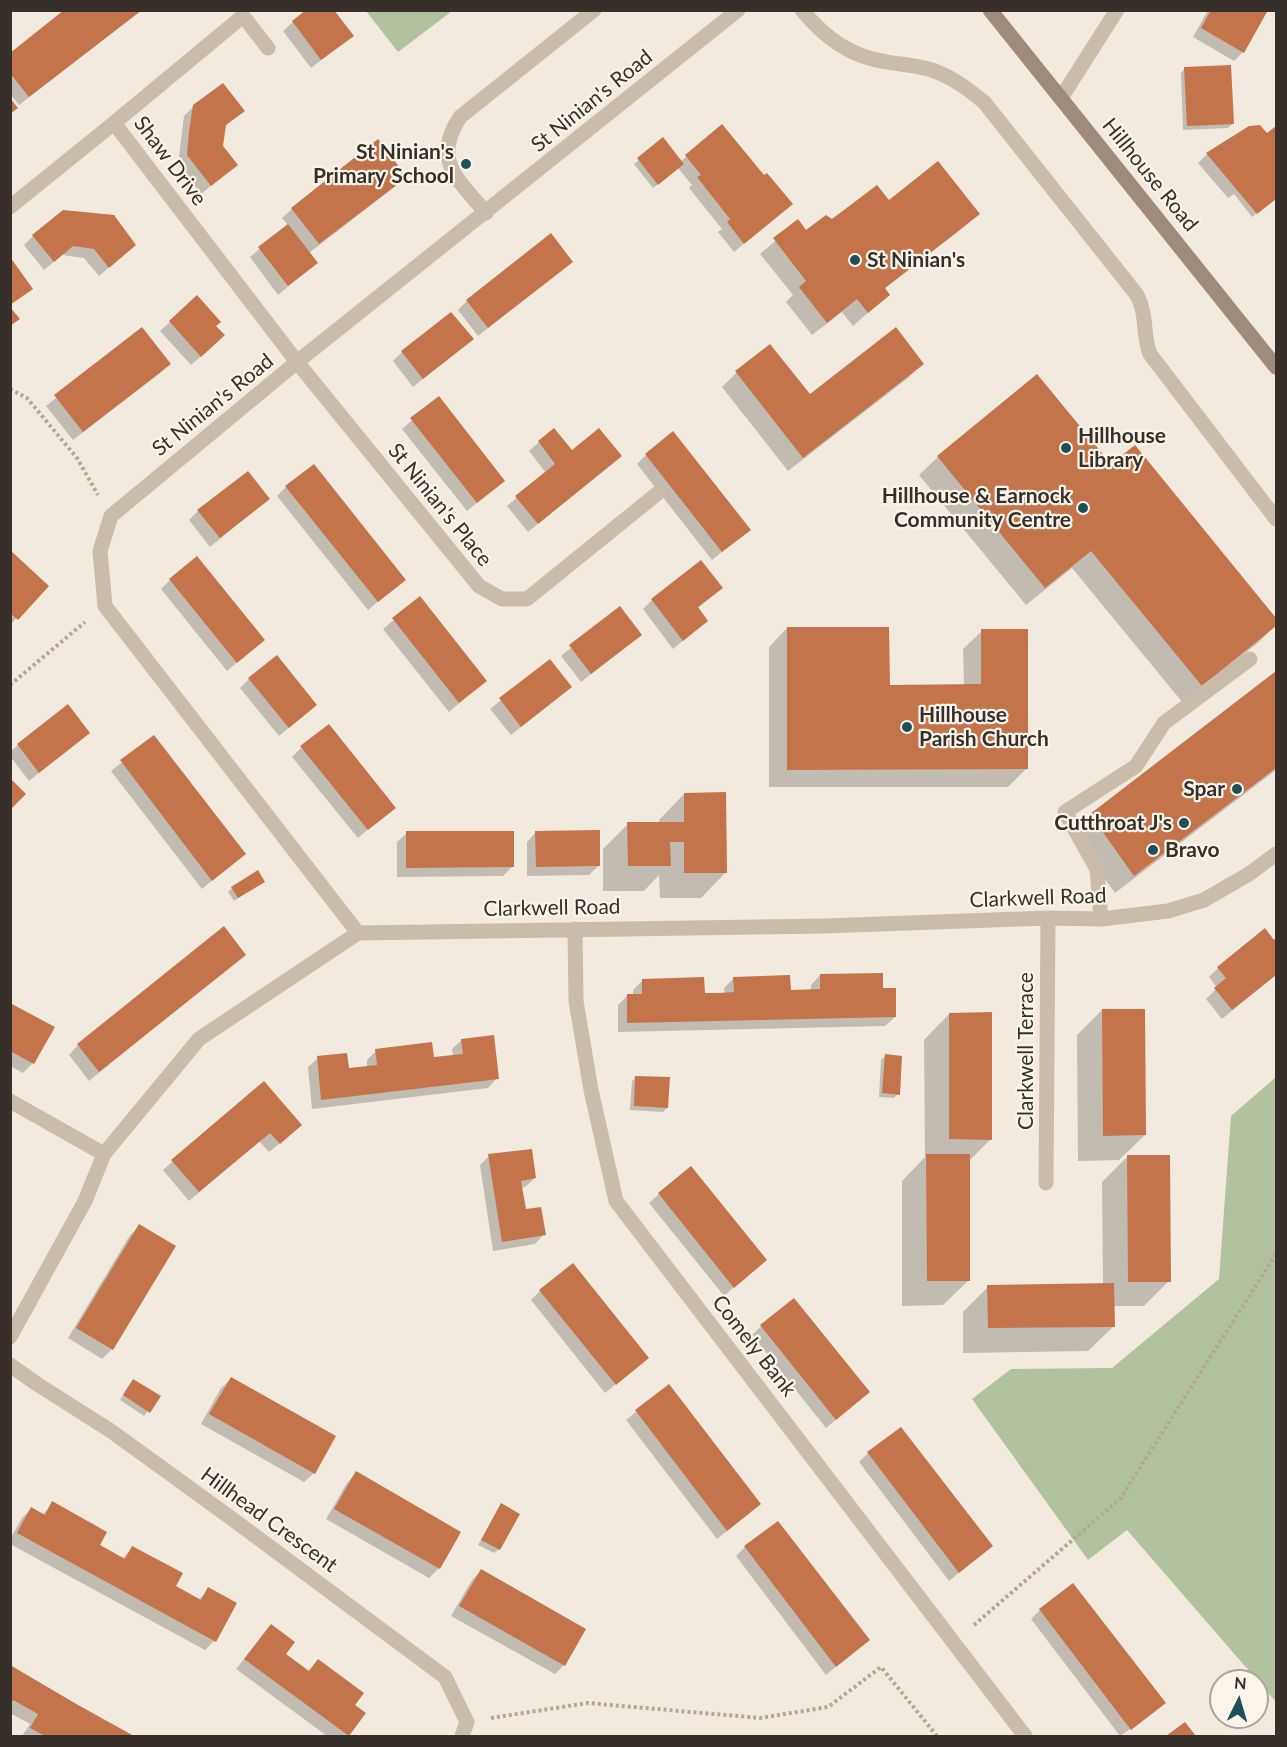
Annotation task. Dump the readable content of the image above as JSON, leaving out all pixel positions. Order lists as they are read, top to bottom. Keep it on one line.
{"streets":{"street":["St Ninian's Road","Shaw Drive","Hillhouse Road","St Ninian's Place","Clarkwell Road","Clarkwell Terrace","Comely Bank","Hillhead Crescent"]},"crossings":[["St Ninian's Road","Shaw Drive"],["St Ninian's Road","St Ninian's Place"],["Shaw Drive","St Ninian's Place"],["Clarkwell Road","Clarkwell Terrace"],["Clarkwell Road","Comely Bank"]],"places":["St Ninian's Primary School","St Ninian's","Hillhouse Library","Hillhouse & Earnock Community Centre","Hillhouse Parish Church","Spar","Cutthroat J's","Bravo"],"north":"top"}
